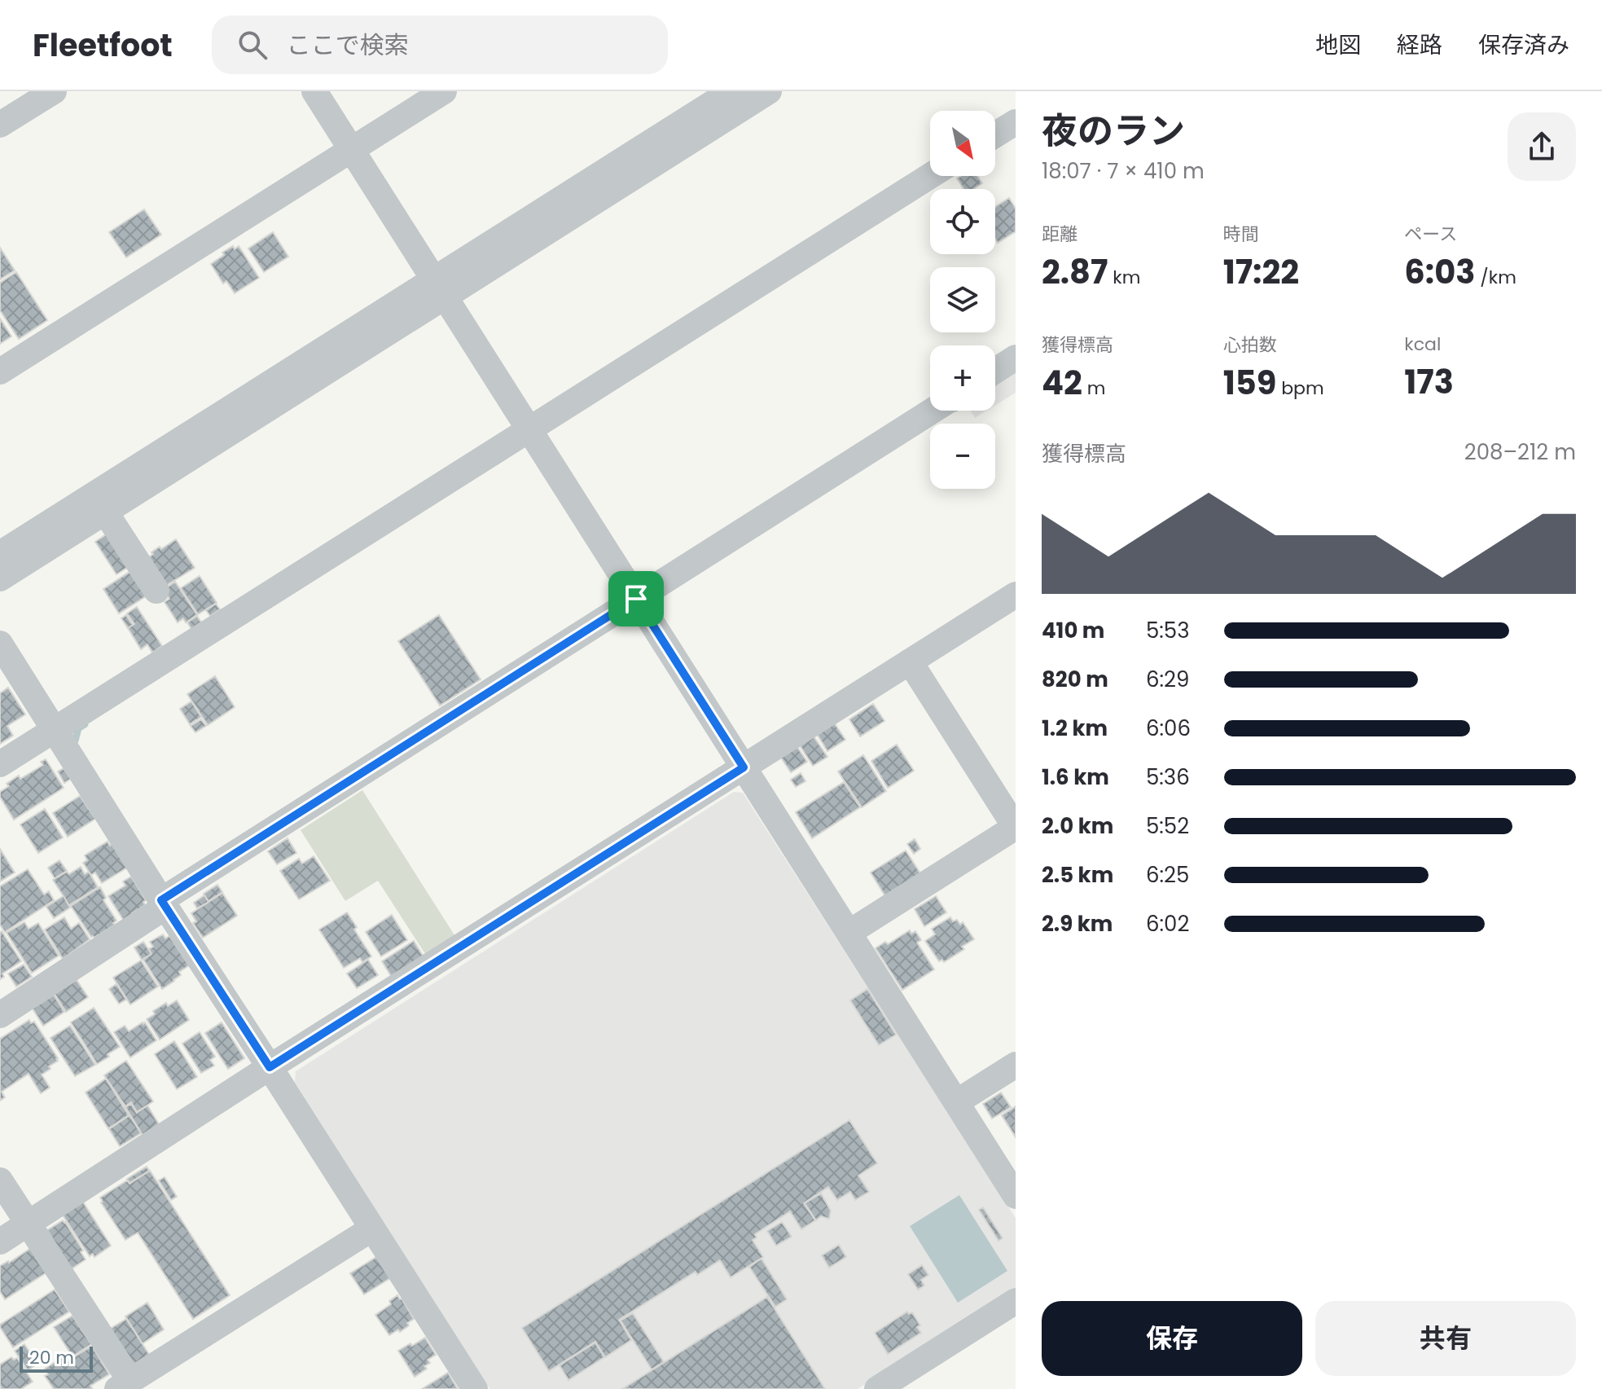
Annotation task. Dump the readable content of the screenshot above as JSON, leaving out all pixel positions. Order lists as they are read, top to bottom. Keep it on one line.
{"scale_bar":"20 m","north":"bottom right","page":{"header":"Fleetfoot","search":"ここで検索","nav":["地図","経路","保存済み"],"heading":["夜のラン","18:07 · 7 × 410 m"],"map_buttons":["+","−"],"stats":[["距離","2.87 km"],["時間","17:22"],["ペース","6:03 /km"],["獲得標高","42 m"],["心拍数","159 bpm"],["kcal","173"]],"chart":["獲得標高","208–212 m"],"list":[{"name":"410 m","note":"5:53"},{"name":"820 m","note":"6:29"},{"name":"1.2 km","note":"6:06"},{"name":"1.6 km","note":"5:36"},{"name":"2.0 km","note":"5:52"},{"name":"2.5 km","note":"6:25"},{"name":"2.9 km","note":"6:02"}],"buttons":["保存","共有"],"scale":"20 m"}}
